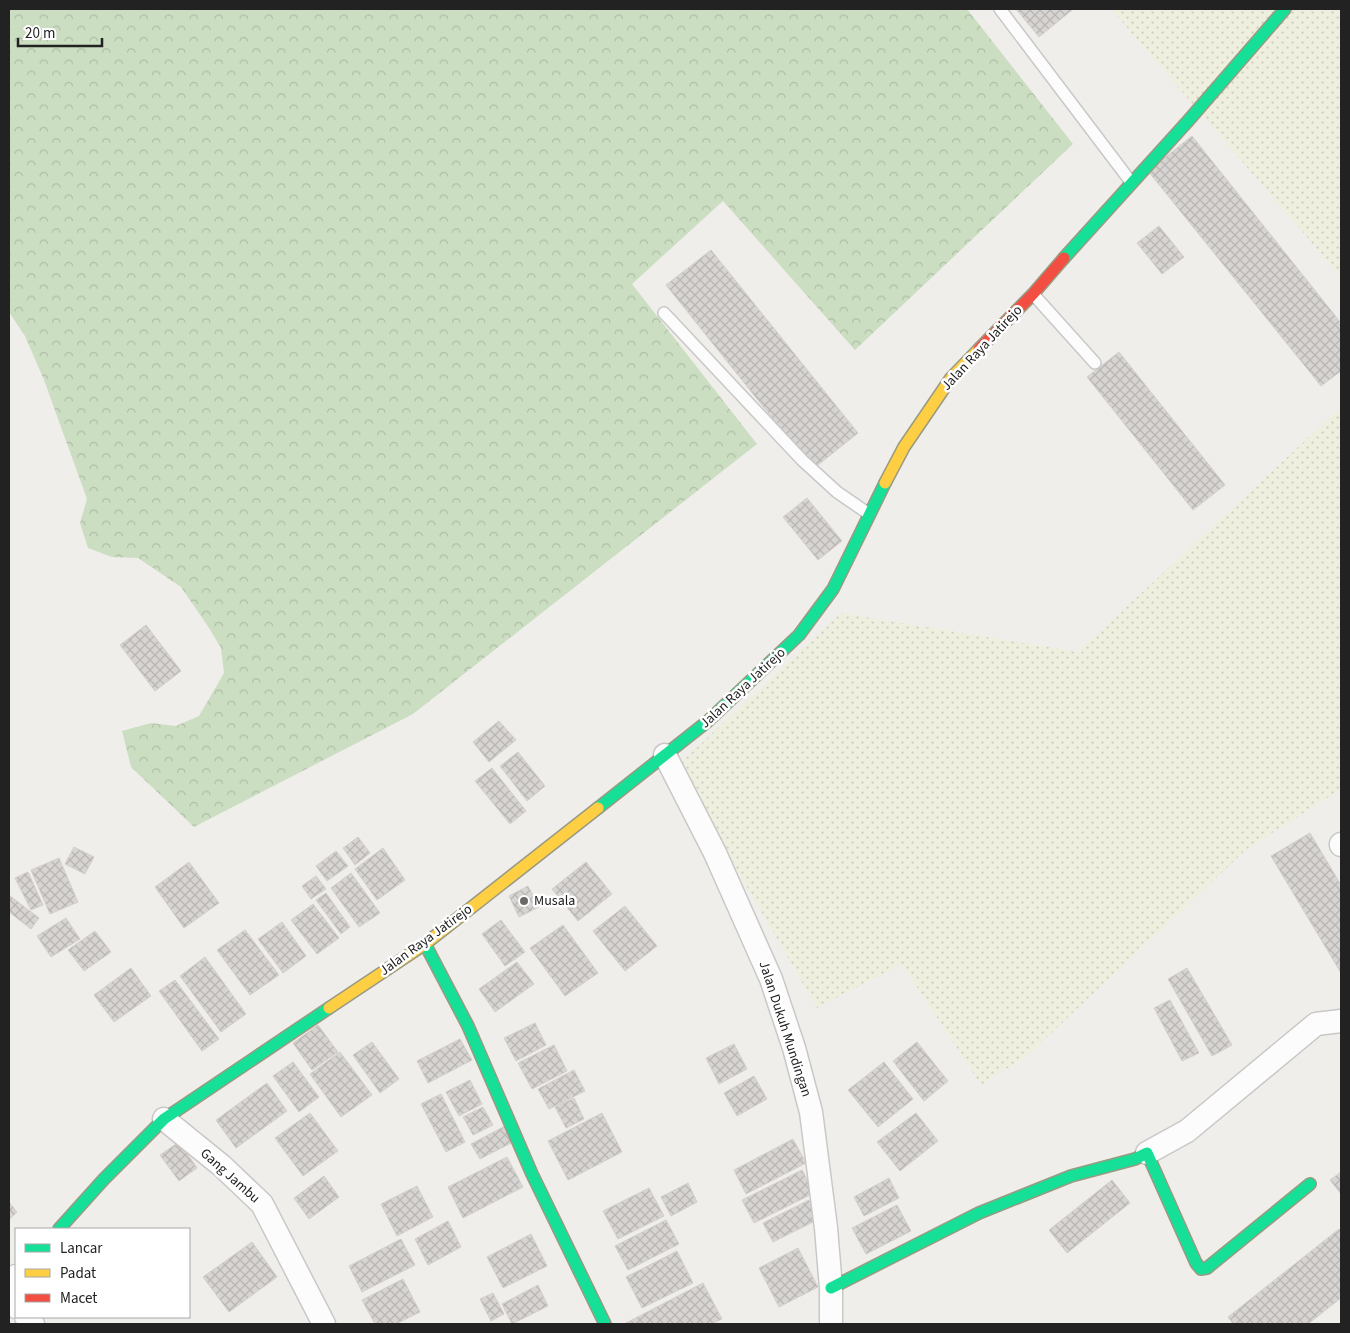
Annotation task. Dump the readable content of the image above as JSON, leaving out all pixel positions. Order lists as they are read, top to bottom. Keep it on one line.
{"streets":{"street":["Jalan Raya Jatirejo","Jalan Dukuh Mundingan","Gang Jambu"]},"crossings":[["Jalan Raya Jatirejo","Jalan Dukuh Mundingan"],["Jalan Raya Jatirejo","Gang Jambu"]],"places":["Musala"],"legend":["Lancar","Padat","Macet"],"scale_bar":"20 m"}
